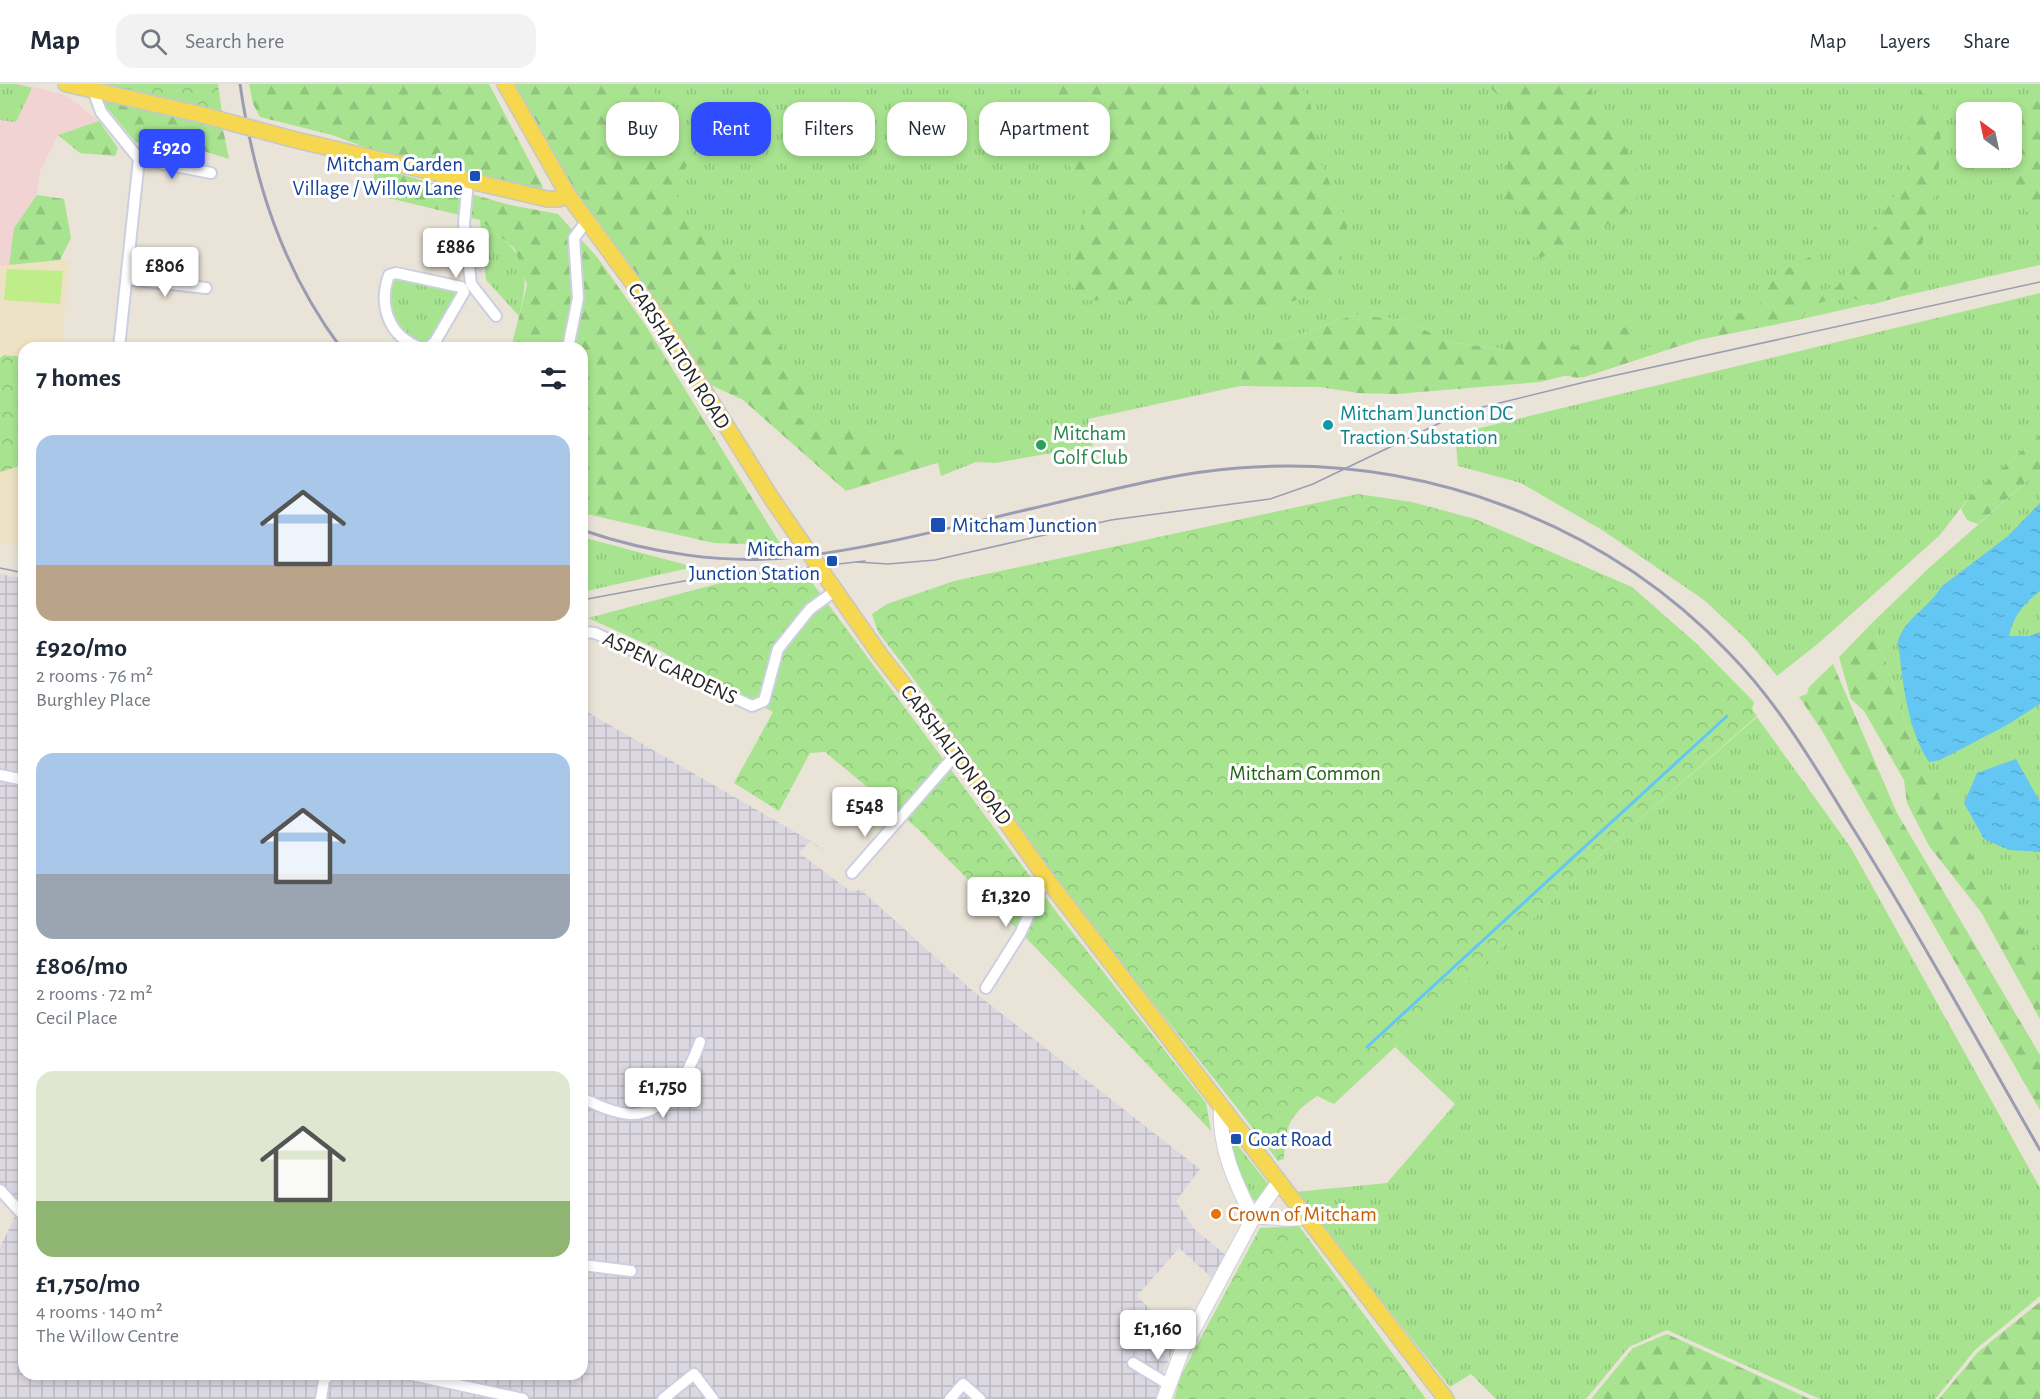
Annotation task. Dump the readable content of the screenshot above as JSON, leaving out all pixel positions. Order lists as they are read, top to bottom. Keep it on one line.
{"streets":{"main road":["CARSHALTON ROAD"],"street":["ASPEN GARDENS"]},"crossings":[["CARSHALTON ROAD","ASPEN GARDENS"]],"parks":["Mitcham Common"],"places":{"transit":["Mitcham Garden Village / Willow Lane","Mitcham Junction","Mitcham Junction Station","Goat Road"],"other":["Mitcham Junction DC Traction Substation","Mitcham Golf Club","Crown of Mitcham"]},"north":"top left","page":{"header":"Map","search":"Search here","nav":["Map","Layers","Share"],"chip":["Buy","Rent","Filters","New","Apartment"],"price":["£920","£886","£806","£548","£1,320","£1,750","£1,160"],"heading":"7 homes","list":[{"name":"£920/mo","note":"2 rooms · 76 m² · Burghley Place"},{"name":"£806/mo","note":"2 rooms · 72 m² · Cecil Place"},{"name":"£1,750/mo","note":"4 rooms · 140 m² · The Willow Centre"}]}}
